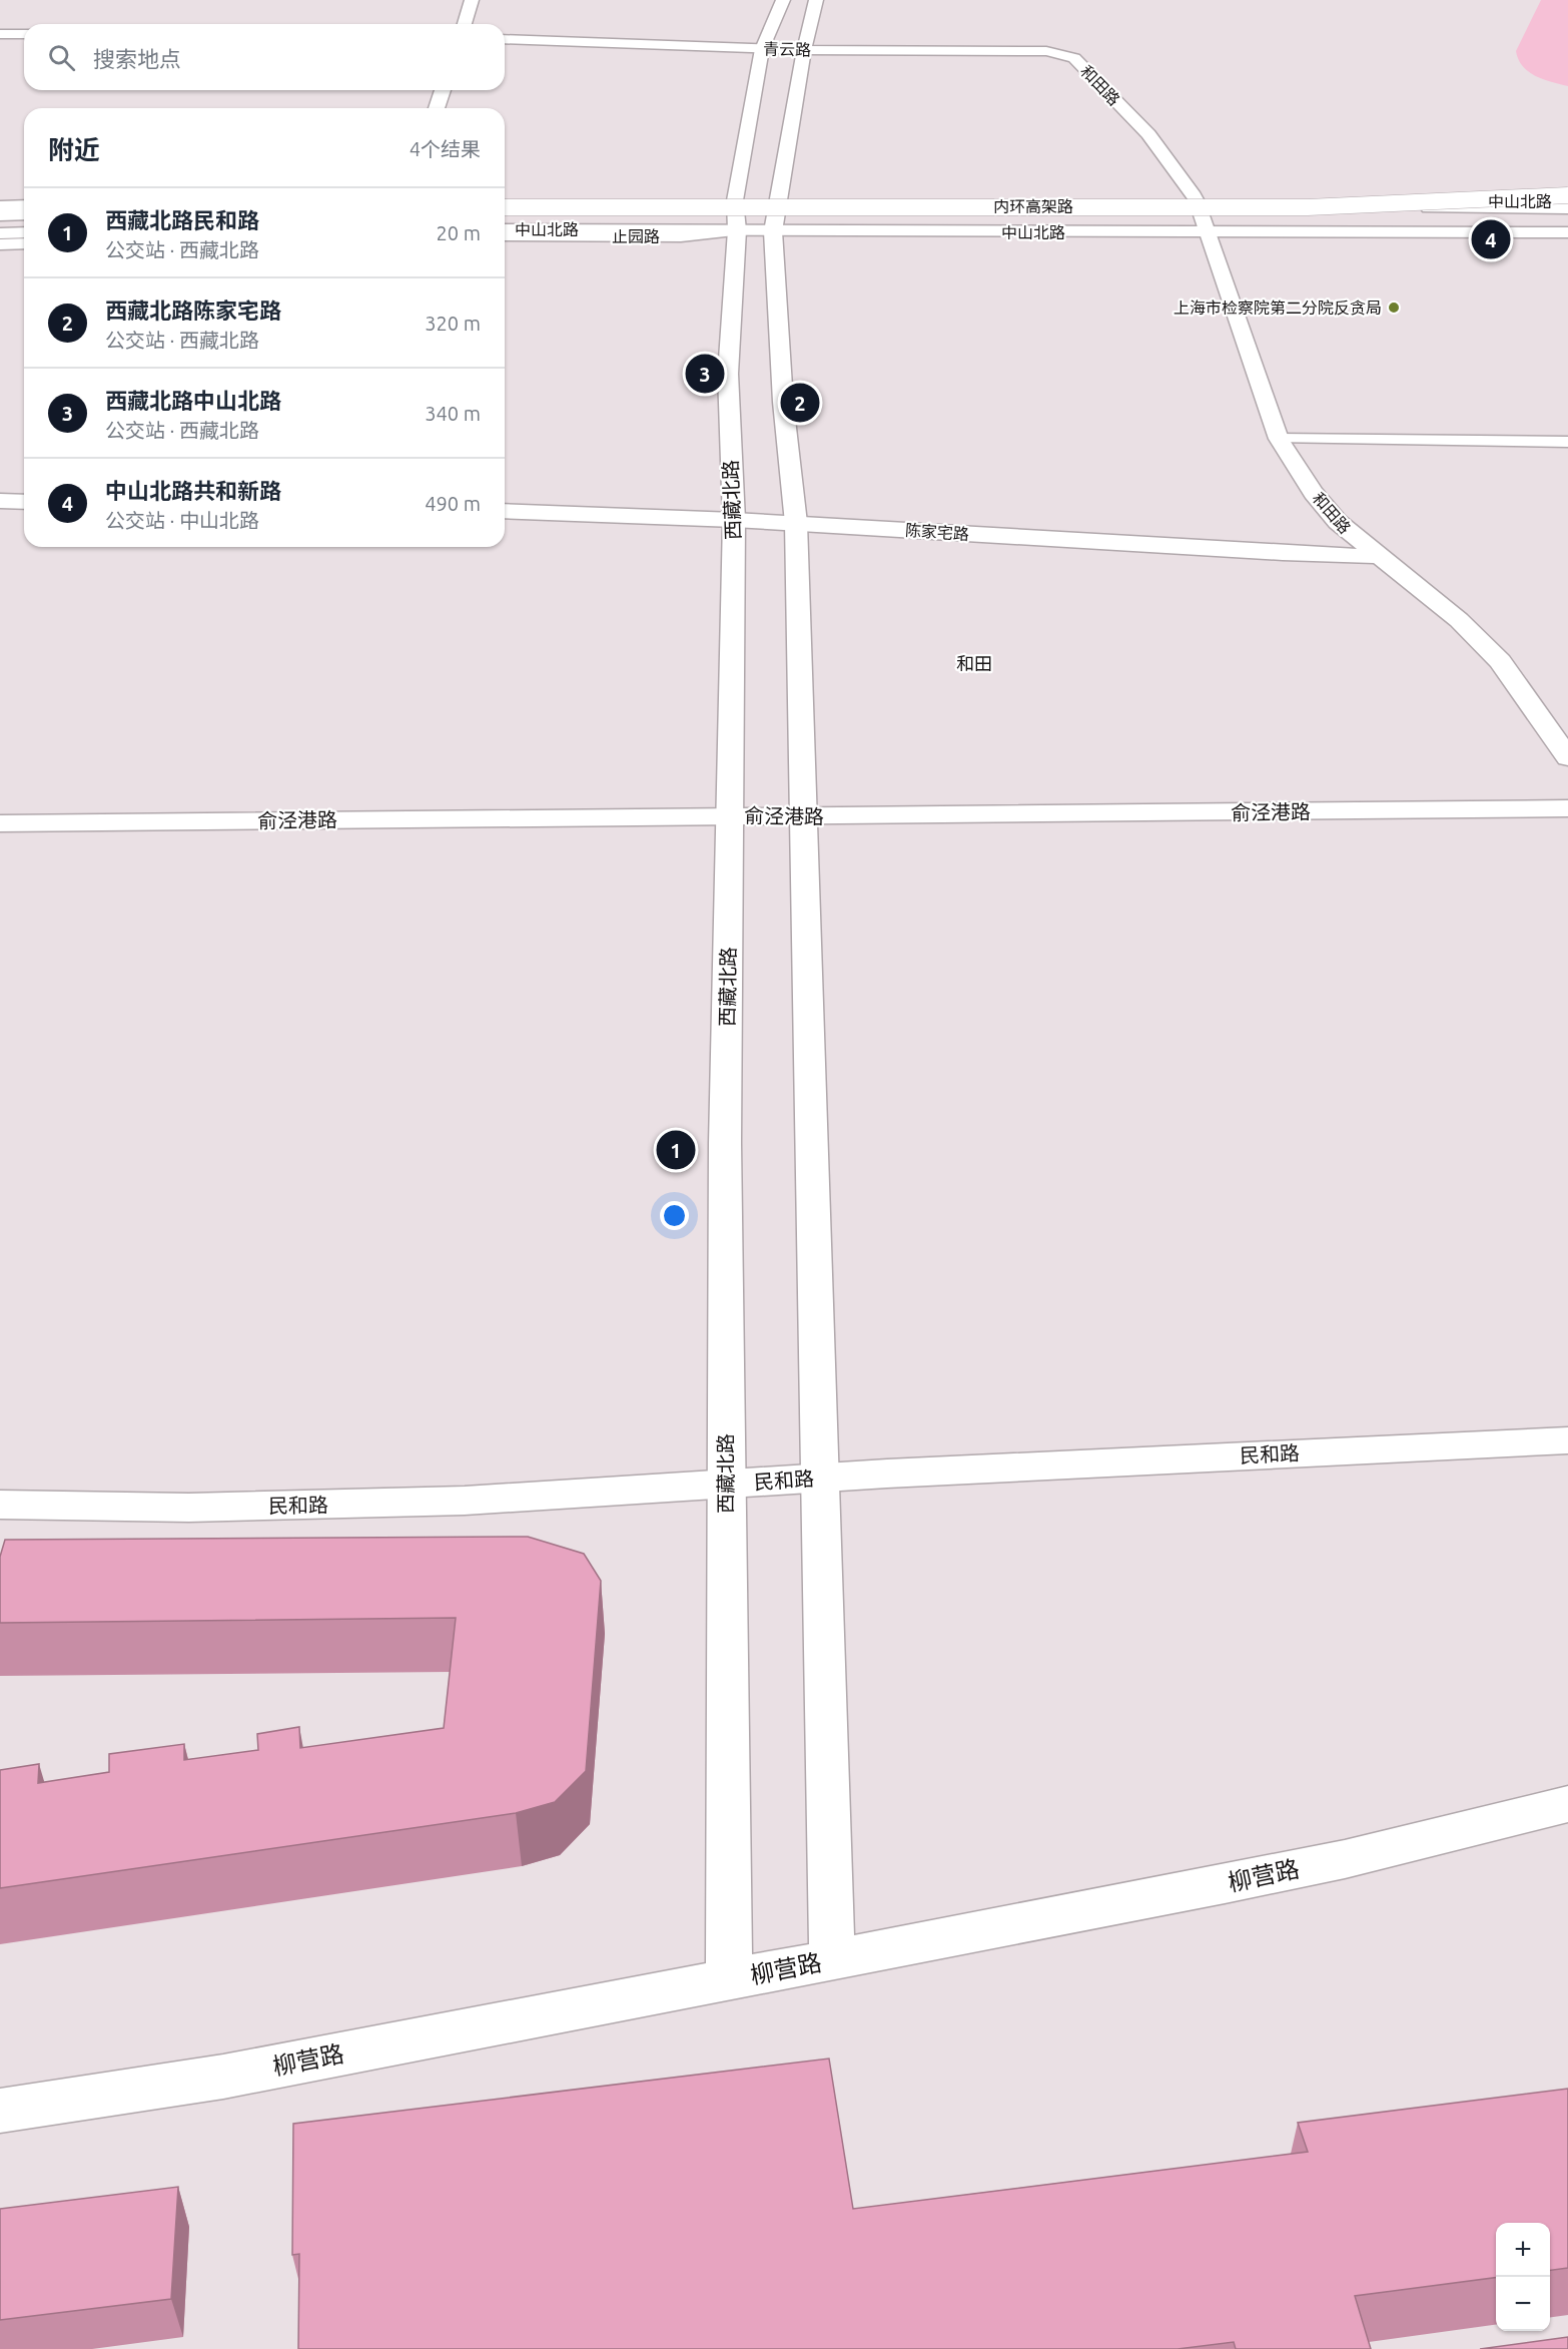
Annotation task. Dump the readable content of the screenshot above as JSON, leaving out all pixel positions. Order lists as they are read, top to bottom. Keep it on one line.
{"streets":{"main road":["青云路","和田路","中山北路","内环高架路","止园路","西藏北路","陈家宅路","俞泾港路","民和路","柳营路"]},"crossings":[["青云路","和田路"],["青云路","西藏北路"],["和田路","中山北路"],["和田路","陈家宅路"],["中山北路","止园路"],["中山北路","西藏北路"],["止园路","西藏北路"],["西藏北路","陈家宅路"],["西藏北路","俞泾港路"],["西藏北路","民和路"],["西藏北路","柳营路"]],"districts":["和田"],"places":["上海市检察院第二分院反贪局"],"page":{"search":"搜索地点","heading":["附近","4个结果"],"list":[{"mark":"1","name":"西藏北路民和路","note":"公交站 · 西藏北路","value":"20 m"},{"mark":"2","name":"西藏北路陈家宅路","note":"公交站 · 西藏北路","value":"320 m"},{"mark":"3","name":"西藏北路中山北路","note":"公交站 · 西藏北路","value":"340 m"},{"mark":"4","name":"中山北路共和新路","note":"公交站 · 中山北路","value":"490 m"}],"pins":["4","3","2","1"],"map_buttons":["+","−"]}}
